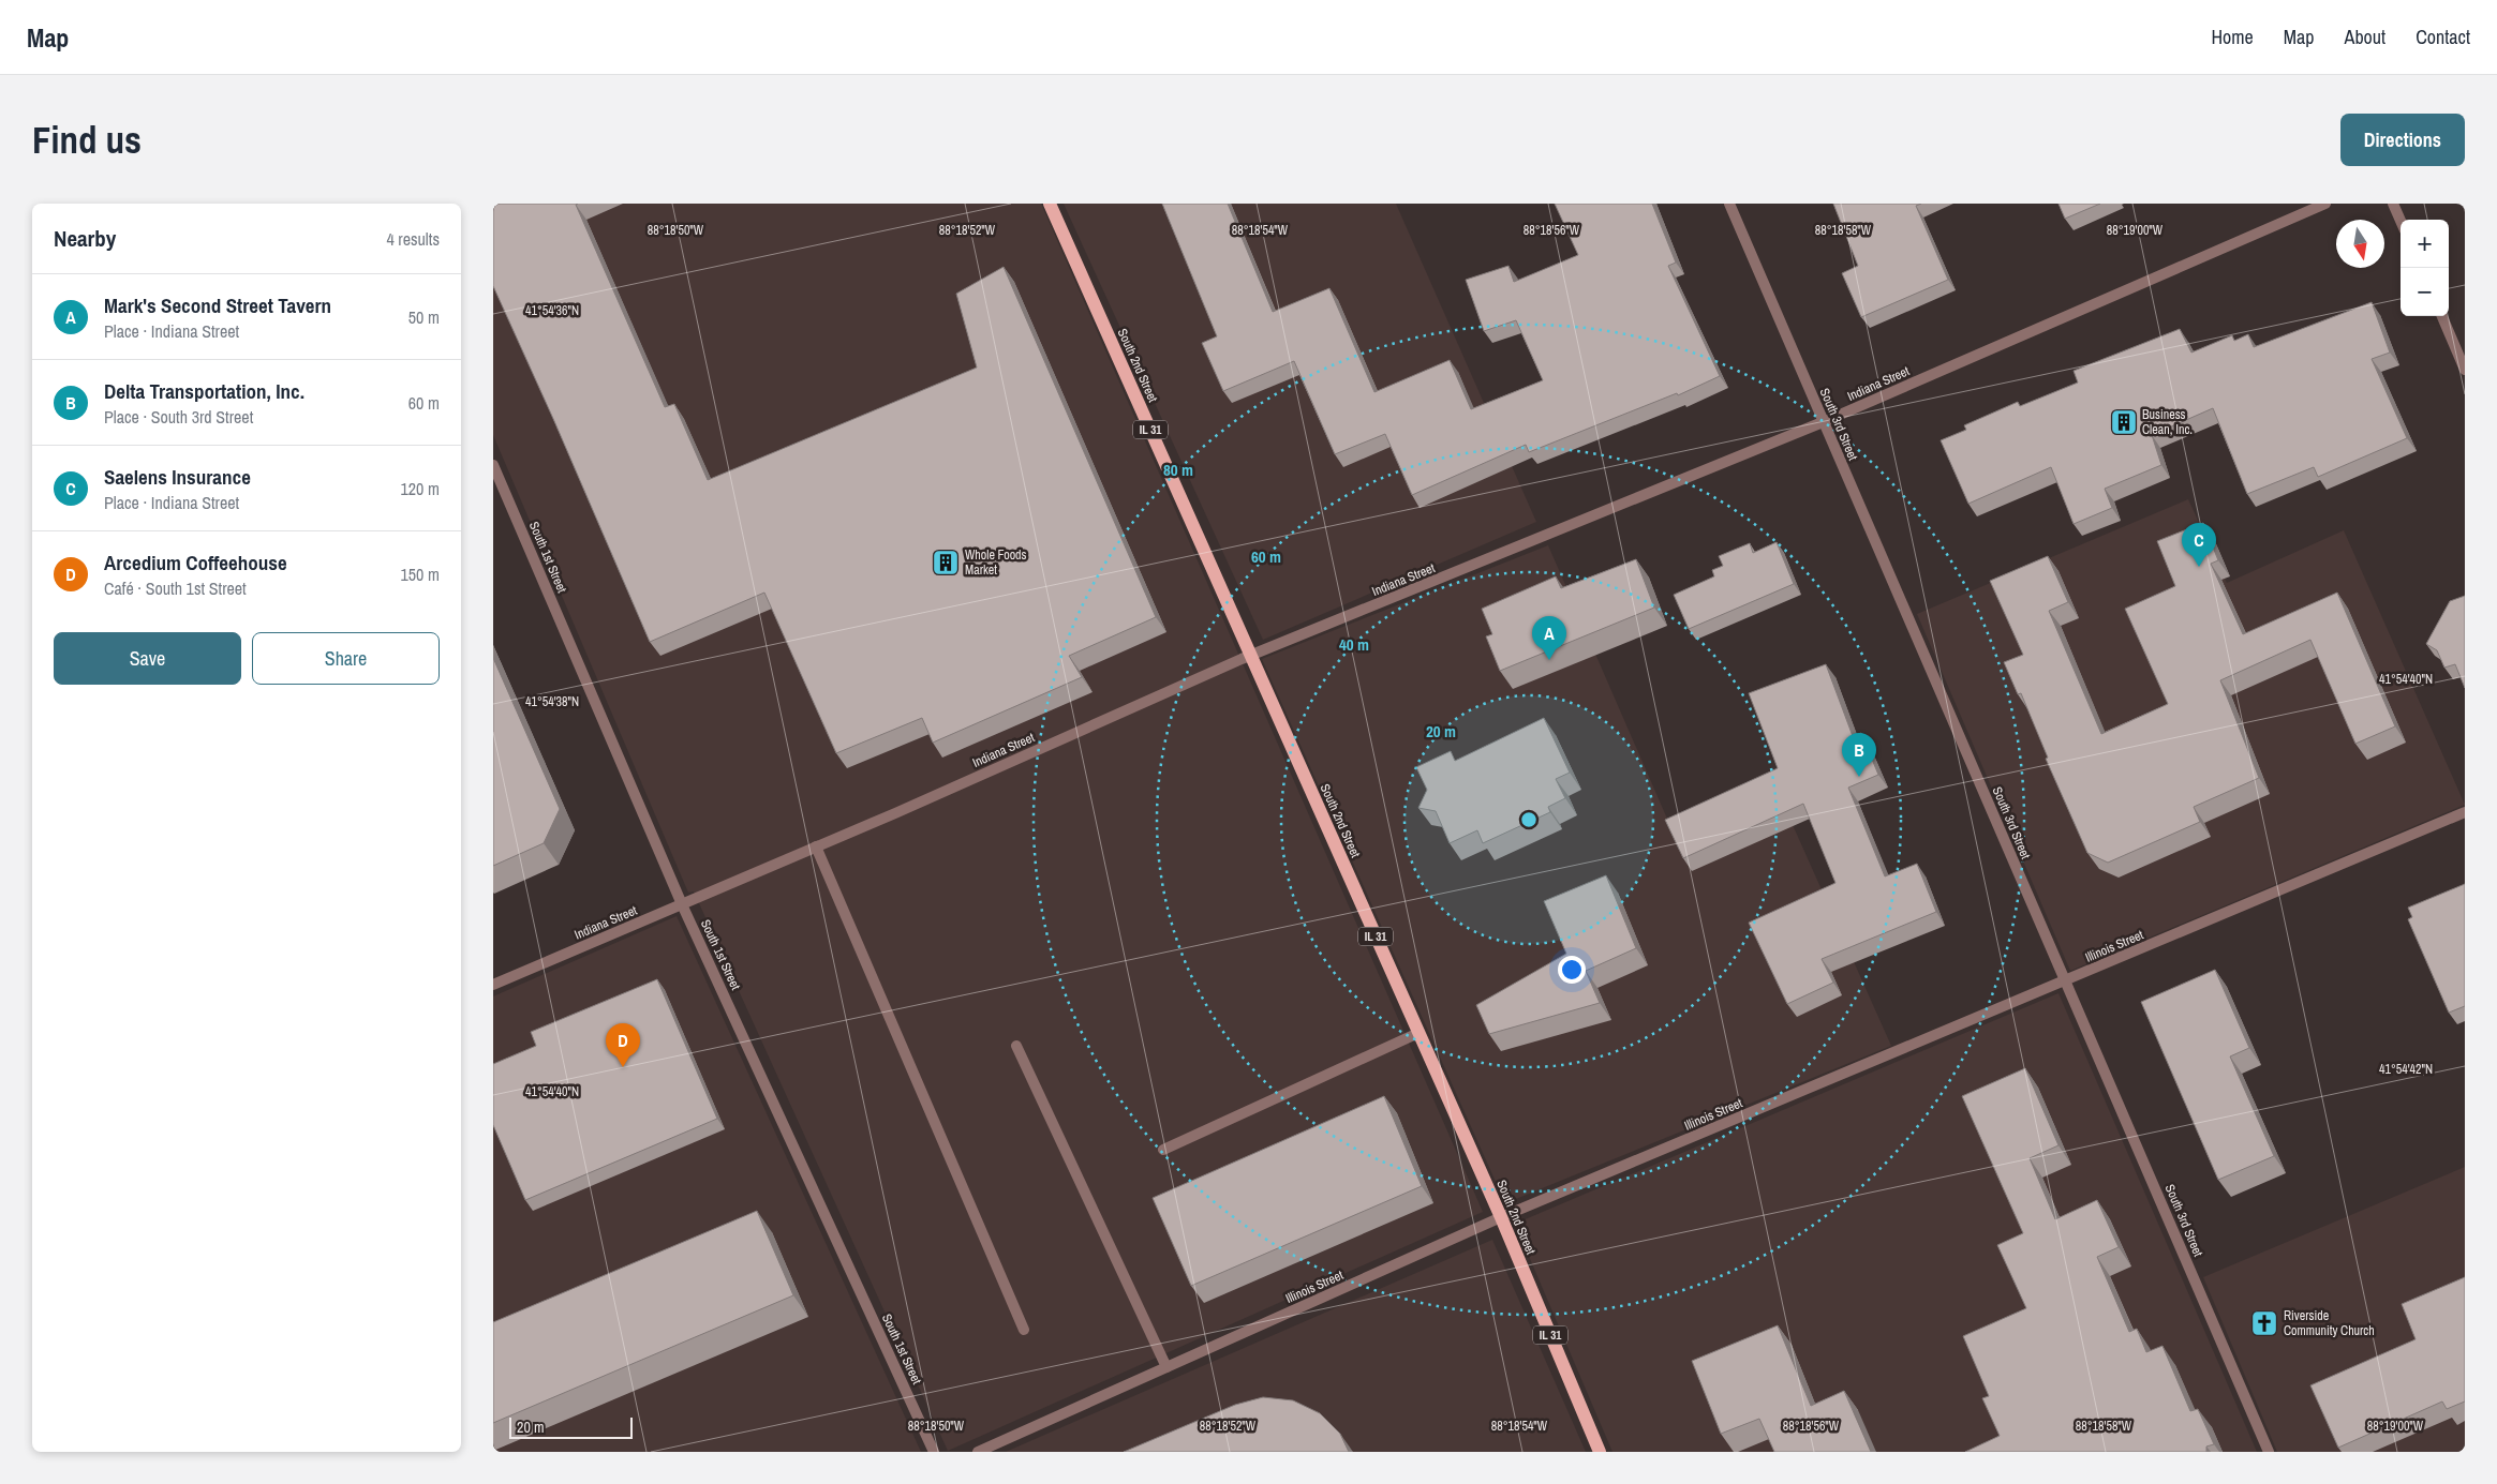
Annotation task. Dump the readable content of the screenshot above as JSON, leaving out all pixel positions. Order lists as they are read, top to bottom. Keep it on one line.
{"streets":{"main road":["South 2nd Street","IL 31"],"street":["Indiana Street","South 3rd Street","South 1st Street","Illinois Street"]},"crossings":[["South 2nd Street","Indiana Street"],["South 2nd Street","Illinois Street"],["Indiana Street","South 3rd Street"],["Indiana Street","South 1st Street"],["South 3rd Street","Illinois Street"]],"places":{"building":["Business Clean, Inc.","Whole Foods Market"],"church":["Riverside Community Church"]},"scale_bar":"20 m","north":"bottom","page":{"header":"Map","nav":["Home","Map","About","Contact"],"buttons":["Directions",["Save","Share"]],"title":"Find us","heading":["Nearby","4 results"],"map_buttons":["+","−"],"list":[{"mark":"A","name":"Mark's Second Street Tavern","note":"Place · Indiana Street","value":"50 m"},{"mark":"B","name":"Delta Transportation, Inc.","note":"Place · South 3rd Street","value":"60 m"},{"mark":"C","name":"Saelens Insurance","note":"Place · Indiana Street","value":"120 m"},{"mark":"D","name":"Arcedium Coffeehouse","note":"Café · South 1st Street","value":"150 m"}],"pins":["C","A","B","D"],"scale":"20 m"},"coordinates":["88°18'50\"W","88°18'52\"W","88°18'54\"W","88°18'56\"W","88°18'58\"W","88°19'00\"W","41°54'36\"N","41°54'40\"N","41°54'38\"N","41°54'42\"N"],"rings":["80 m","60 m","40 m","20 m"]}
